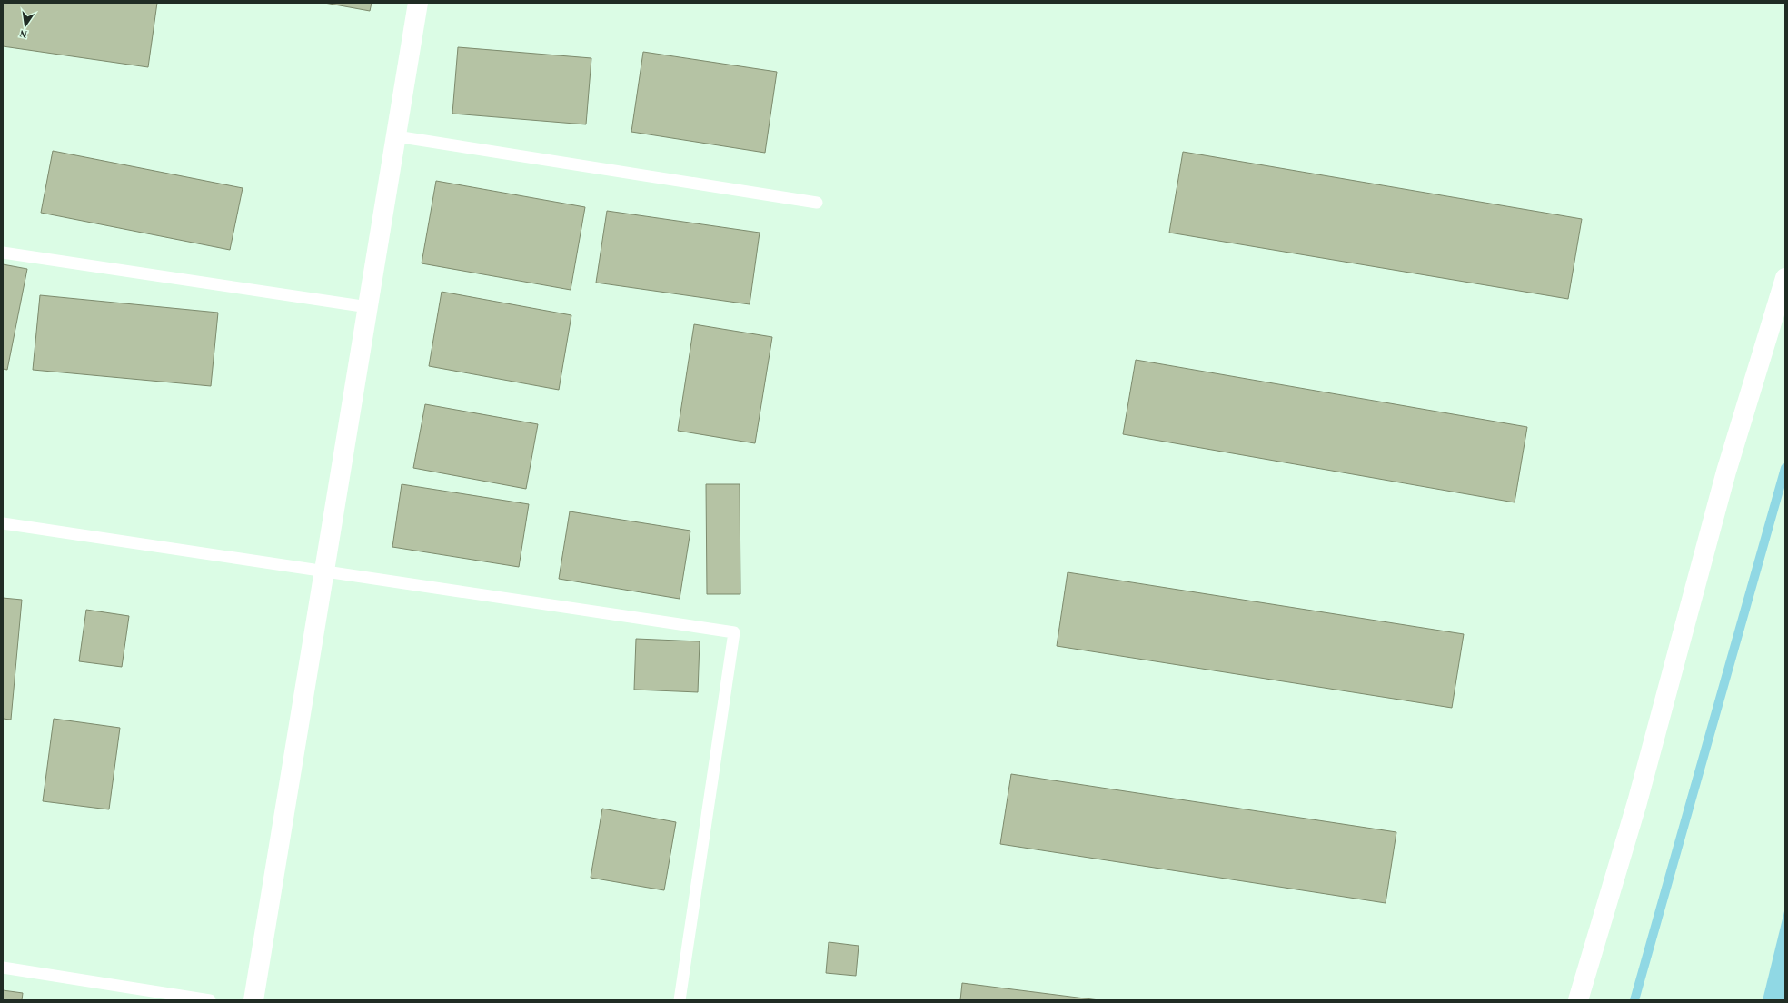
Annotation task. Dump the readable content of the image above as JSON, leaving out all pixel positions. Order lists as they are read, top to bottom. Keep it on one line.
{"north":"bottom"}
